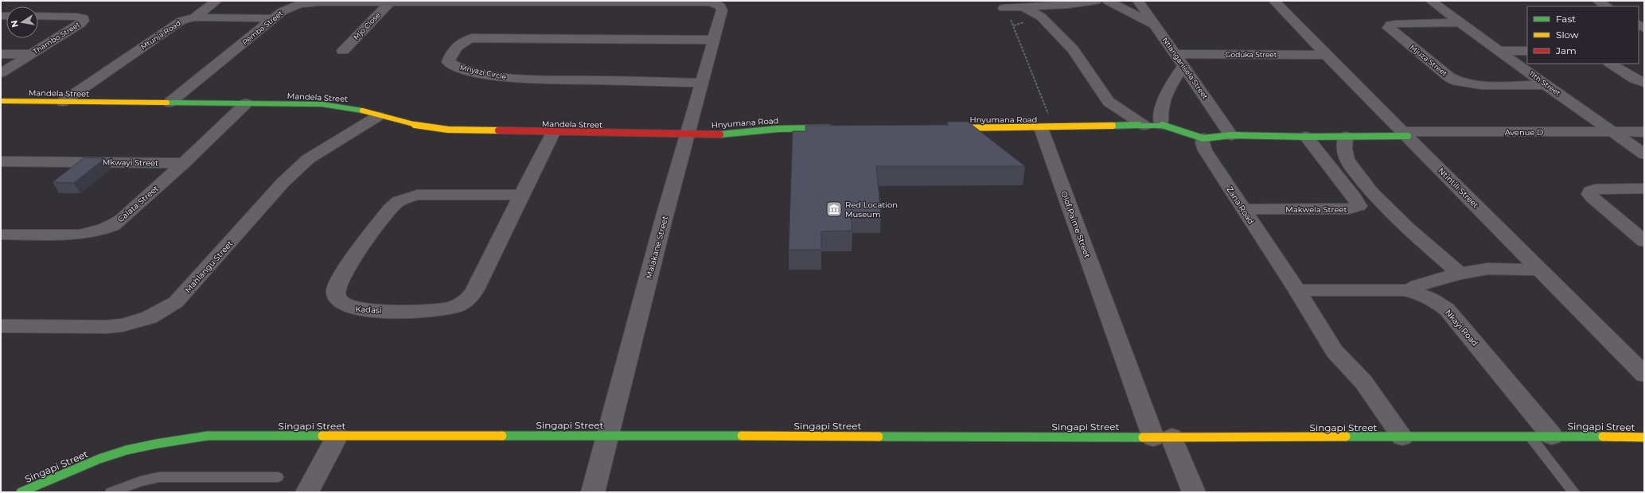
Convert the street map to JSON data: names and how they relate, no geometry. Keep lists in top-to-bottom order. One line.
{"streets":{"street":["Mjo Close","Pemba Street","Mtunja Road","Thambo Street","Goduka Street","Mjuza Street","Ntlanganisela Street","Mnyazi Circle","11th Street","Mandela Street","Hnyumana Road","Avenue D","Mkwayi Street","Ntintili Street","Calata Street","Zana Road","Makwela Street","Olof Palme Street","Malakane Street","Mahlangu Street","Kadasi","Nkayi Road","Singapi Street"]},"crossings":[["Mjo Close","Pemba Street"],["Pemba Street","Mtunja Road"],["Pemba Street","Mandela Street"],["Pemba Street","Malakane Street"],["Mtunja Road","Mandela Street"],["Goduka Street","Ntlanganisela Street"],["Goduka Street","Ntintili Street"],["Mjuza Street","11th Street"],["Mnyazi Circle","Malakane Street"],["11th Street","Avenue D"],["Mandela Street","Hnyumana Road"],["Mandela Street","Calata Street"],["Mandela Street","Malakane Street"],["Mandela Street","Mahlangu Street"],["Mandela Street","Kadasi"],["Hnyumana Road","Zana Road"],["Hnyumana Road","Olof Palme Street"],["Hnyumana Road","Malakane Street"],["Avenue D","Ntintili Street"],["Mkwayi Street","Calata Street"],["Zana Road","Makwela Street"],["Zana Road","Nkayi Road"],["Zana Road","Singapi Street"],["Olof Palme Street","Singapi Street"],["Malakane Street","Singapi Street"],["Nkayi Road","Singapi Street"]],"places":{"museum":["Red Location Museum"]},"legend":["Fast","Slow","Jam"],"north":"left"}
